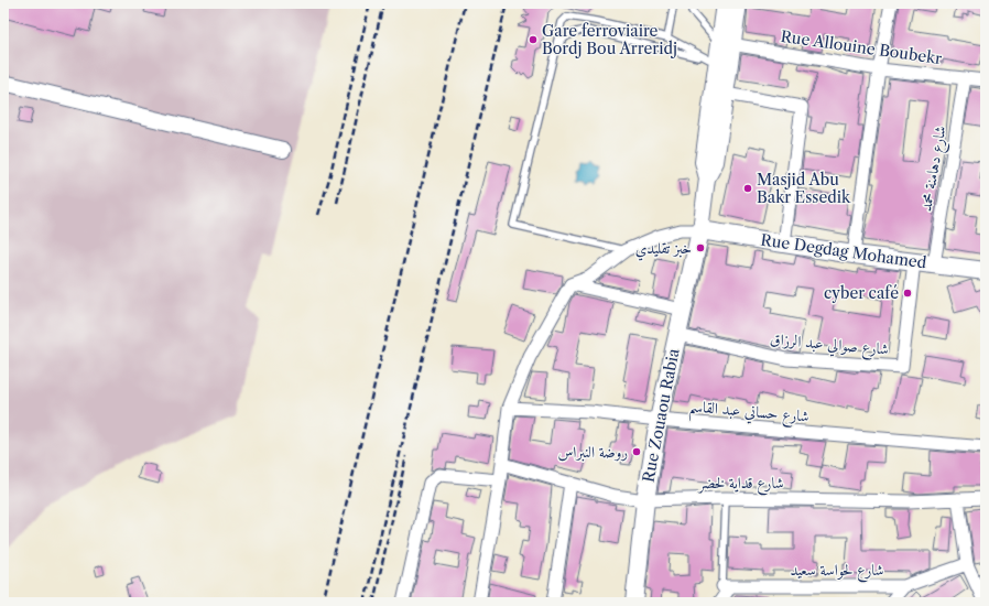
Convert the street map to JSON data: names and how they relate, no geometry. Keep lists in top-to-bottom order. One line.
{"streets":{"main road":["Rue Degdag Mohamed","Rue Zouaou Rabia"],"street":["Rue Allouine Boubekr","شارع دهامنة محمد","شارع صوالي عبد الرزاق","شارع حساني عبد القاسم","شارع قداية لخضر","شارع لحواسة سعيد"]},"crossings":[["Rue Allouine Boubekr","شارع دهامنة محمد"],["شارع دهامنة محمد","Rue Degdag Mohamed"],["Rue Degdag Mohamed","شارع صوالي عبد الرزاق"],["Rue Degdag Mohamed","Rue Zouaou Rabia"],["شارع صوالي عبد الرزاق","Rue Zouaou Rabia"],["شارع حساني عبد القاسم","Rue Zouaou Rabia"],["Rue Zouaou Rabia","شارع قداية لخضر"]],"places":["Gare ferroviaire Bordj Bou Arreridj","Masjid Abu Bakr Essedik","خبز تقليدي","cyber café","روضة النبراس"]}
